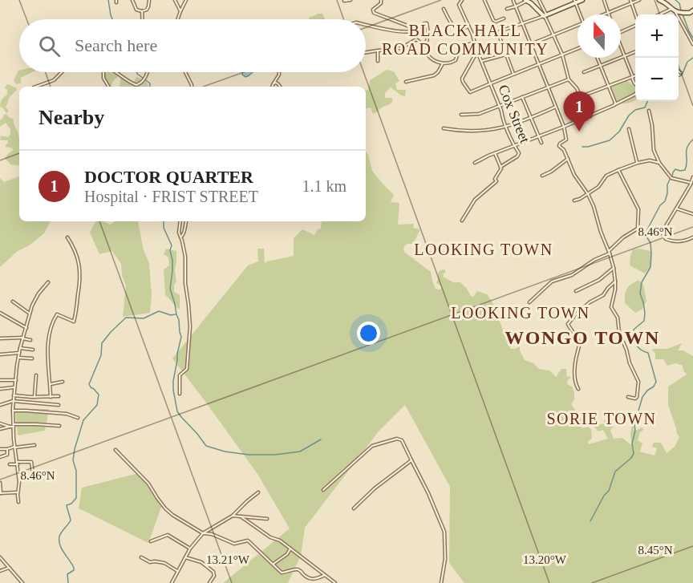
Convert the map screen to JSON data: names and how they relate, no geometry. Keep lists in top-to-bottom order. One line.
{"streets":{"street":["Cox Street"]},"districts":["BLACK HALL ROAD COMMUNITY","LOOKING TOWN","LOOKING TOWN","WONGO TOWN","SORIE TOWN"],"north":"top","page":{"map_buttons":["+","−"],"search":"Search here","heading":"Nearby","pins":"1","list":[{"mark":"1","name":"DOCTOR QUARTER","note":"Hospital · FRIST STREET","value":"1.1 km"}]},"coordinates":["8.46°N","8.45°N","13.21°W","13.20°W"]}
